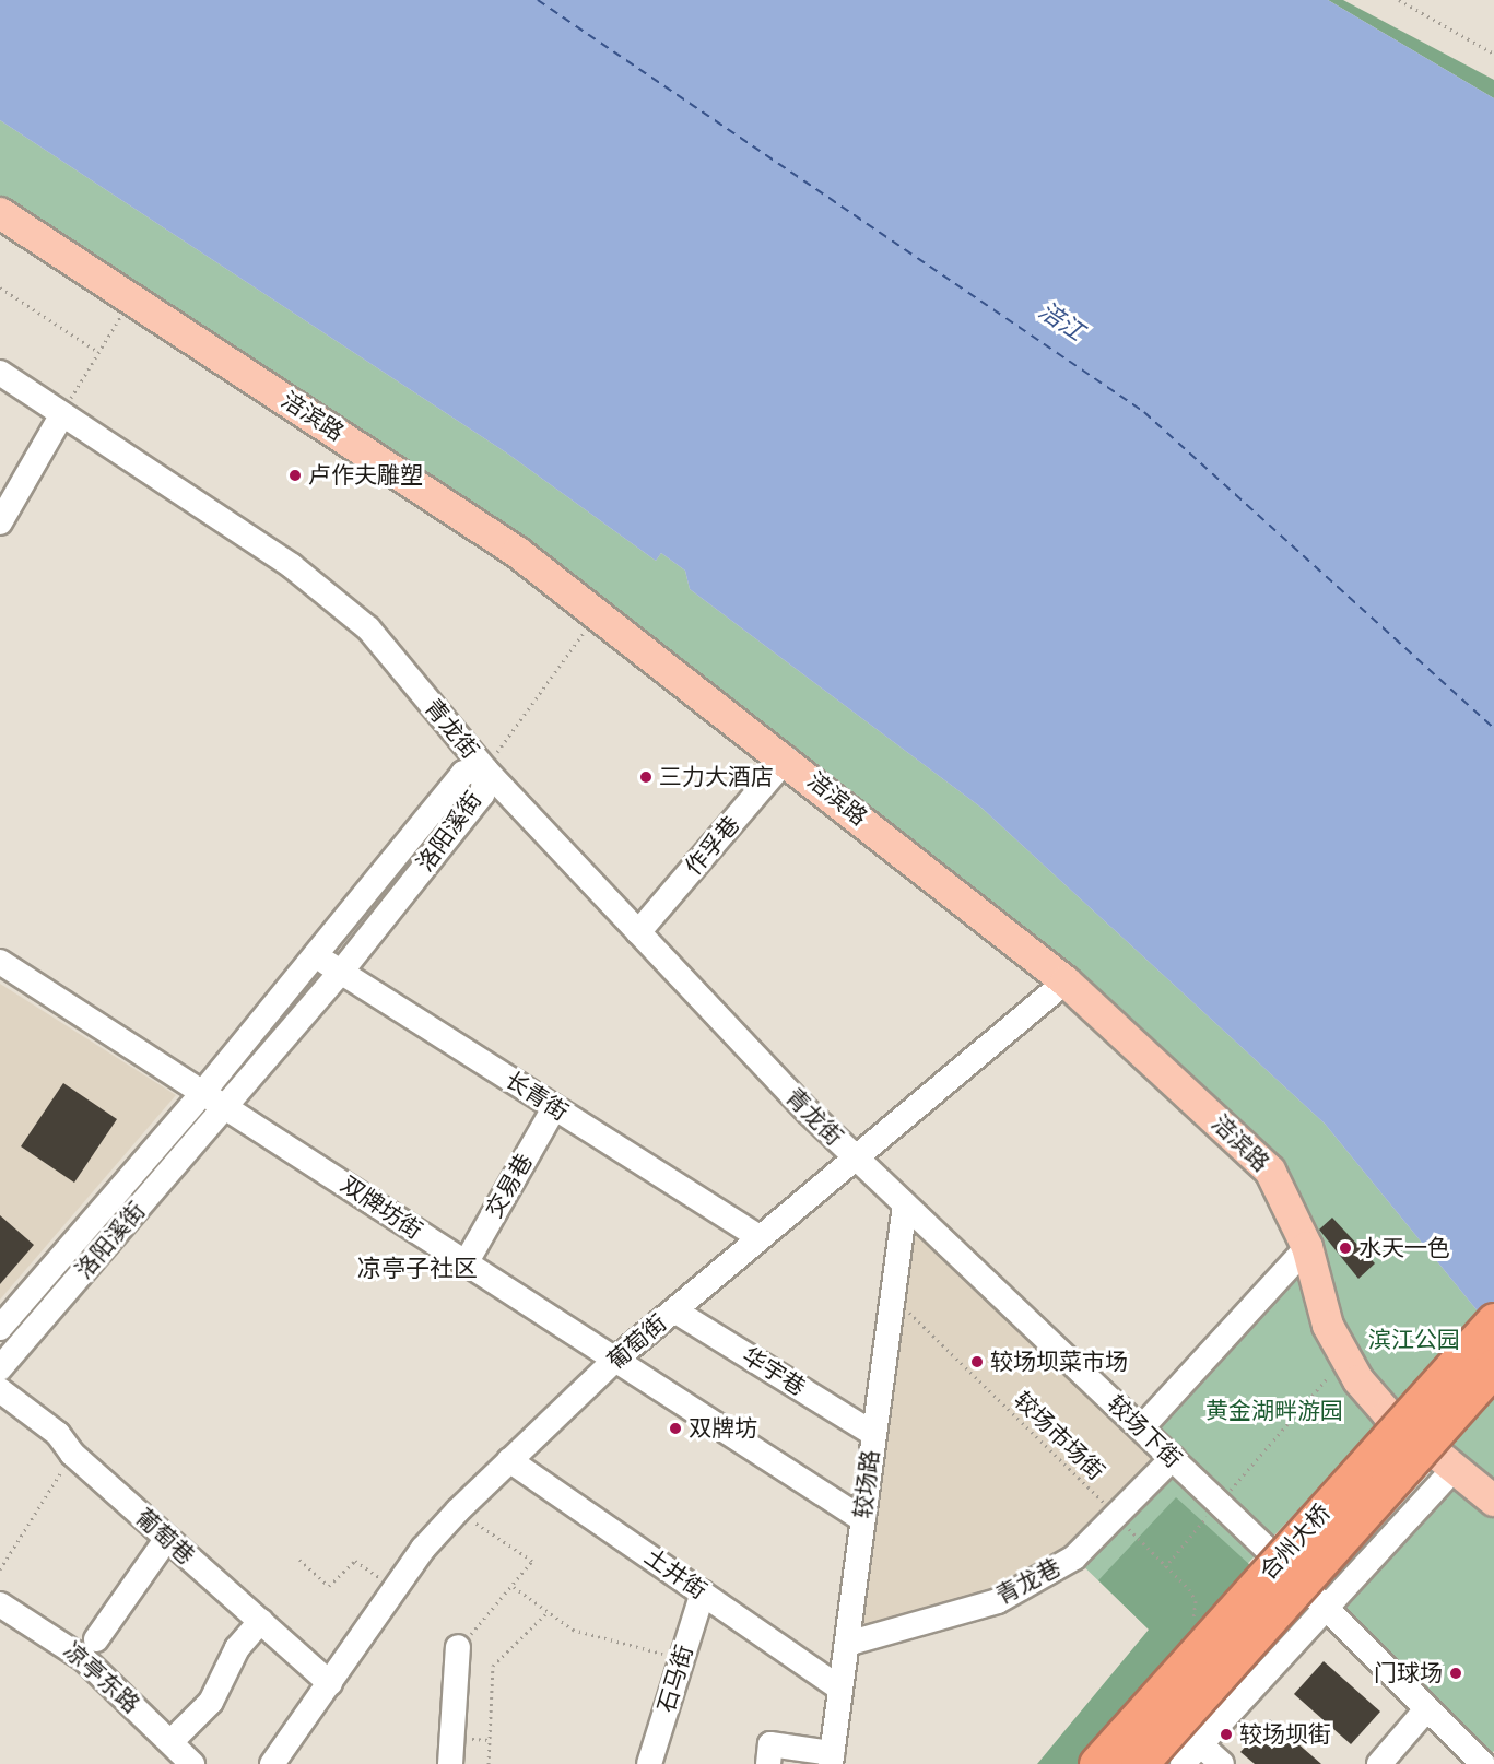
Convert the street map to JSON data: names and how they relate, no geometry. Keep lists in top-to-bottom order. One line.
{"streets":{"highway":["合州大桥"],"main road":["涪滨路"],"street":["青龙街","洛阳溪街","作孚巷","长青街","交易巷","双牌坊街","葡萄街","华宇巷","较场下街","较场路","葡萄巷","土井街","青龙巷","凉亭东路","石马街"],"path":["较场市场街"]},"crossings":[["涪滨路","作孚巷"],["涪滨路","葡萄街"],["青龙街","洛阳溪街"],["青龙街","作孚巷"],["青龙街","葡萄街"],["青龙街","较场下街"],["青龙街","较场路"],["洛阳溪街","长青街"],["洛阳溪街","双牌坊街"],["长青街","交易巷"],["长青街","葡萄街"],["交易巷","双牌坊街"],["双牌坊街","葡萄街"],["双牌坊街","较场路"],["葡萄街","华宇巷"],["葡萄街","葡萄巷"],["葡萄街","土井街"],["华宇巷","较场路"],["较场下街","较场路"],["较场下街","青龙巷"],["较场市场街","较场路"],["较场市场街","青龙巷"],["较场路","土井街"],["较场路","青龙巷"],["土井街","石马街"]],"districts":["凉亭子社区"],"water":["涪江"],"parks":["滨江公园","黄金湖畔游园"],"places":["卢作夫雕塑","三力大酒店","水天一色","较场坝菜市场","双牌坊","门球场","较场坝街"]}
